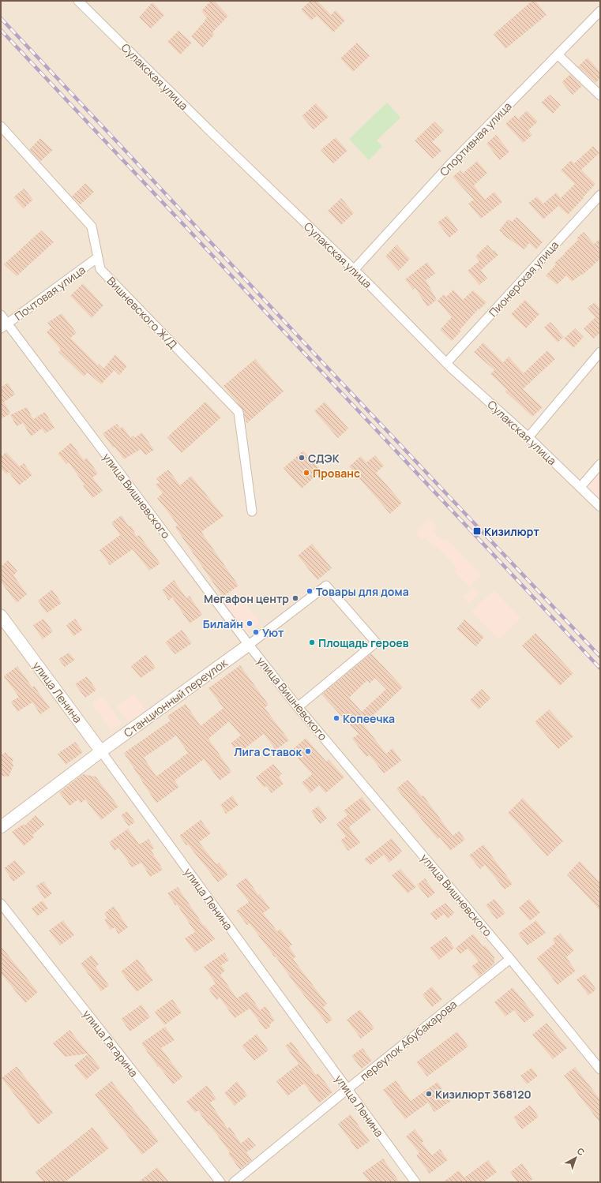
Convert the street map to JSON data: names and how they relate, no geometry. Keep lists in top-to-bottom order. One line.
{"streets":{"street":["Сулакская улица","Спортивная улица","Пионерская улица","Почтовая улица","Вишневского Ж/Д","улица Вишневского","улица Ленина","Станционный переулок","переулок Абубакарова","улица Гагарина"]},"crossings":[["Сулакская улица","Спортивная улица"],["Сулакская улица","Пионерская улица"],["Почтовая улица","Вишневского Ж/Д"],["Почтовая улица","улица Вишневского"],["улица Вишневского","Станционный переулок"],["улица Вишневского","переулок Абубакарова"],["улица Ленина","Станционный переулок"],["улица Ленина","переулок Абубакарова"]],"places":{"other":["СДЭК","Прованс","Товары для дома","Мегафон центр","Билайн","Уют","Площадь героев","Копеечка","Лига Ставок","Кизилюрт 368120"],"transit":["Кизилюрт"]},"north":"top right"}
